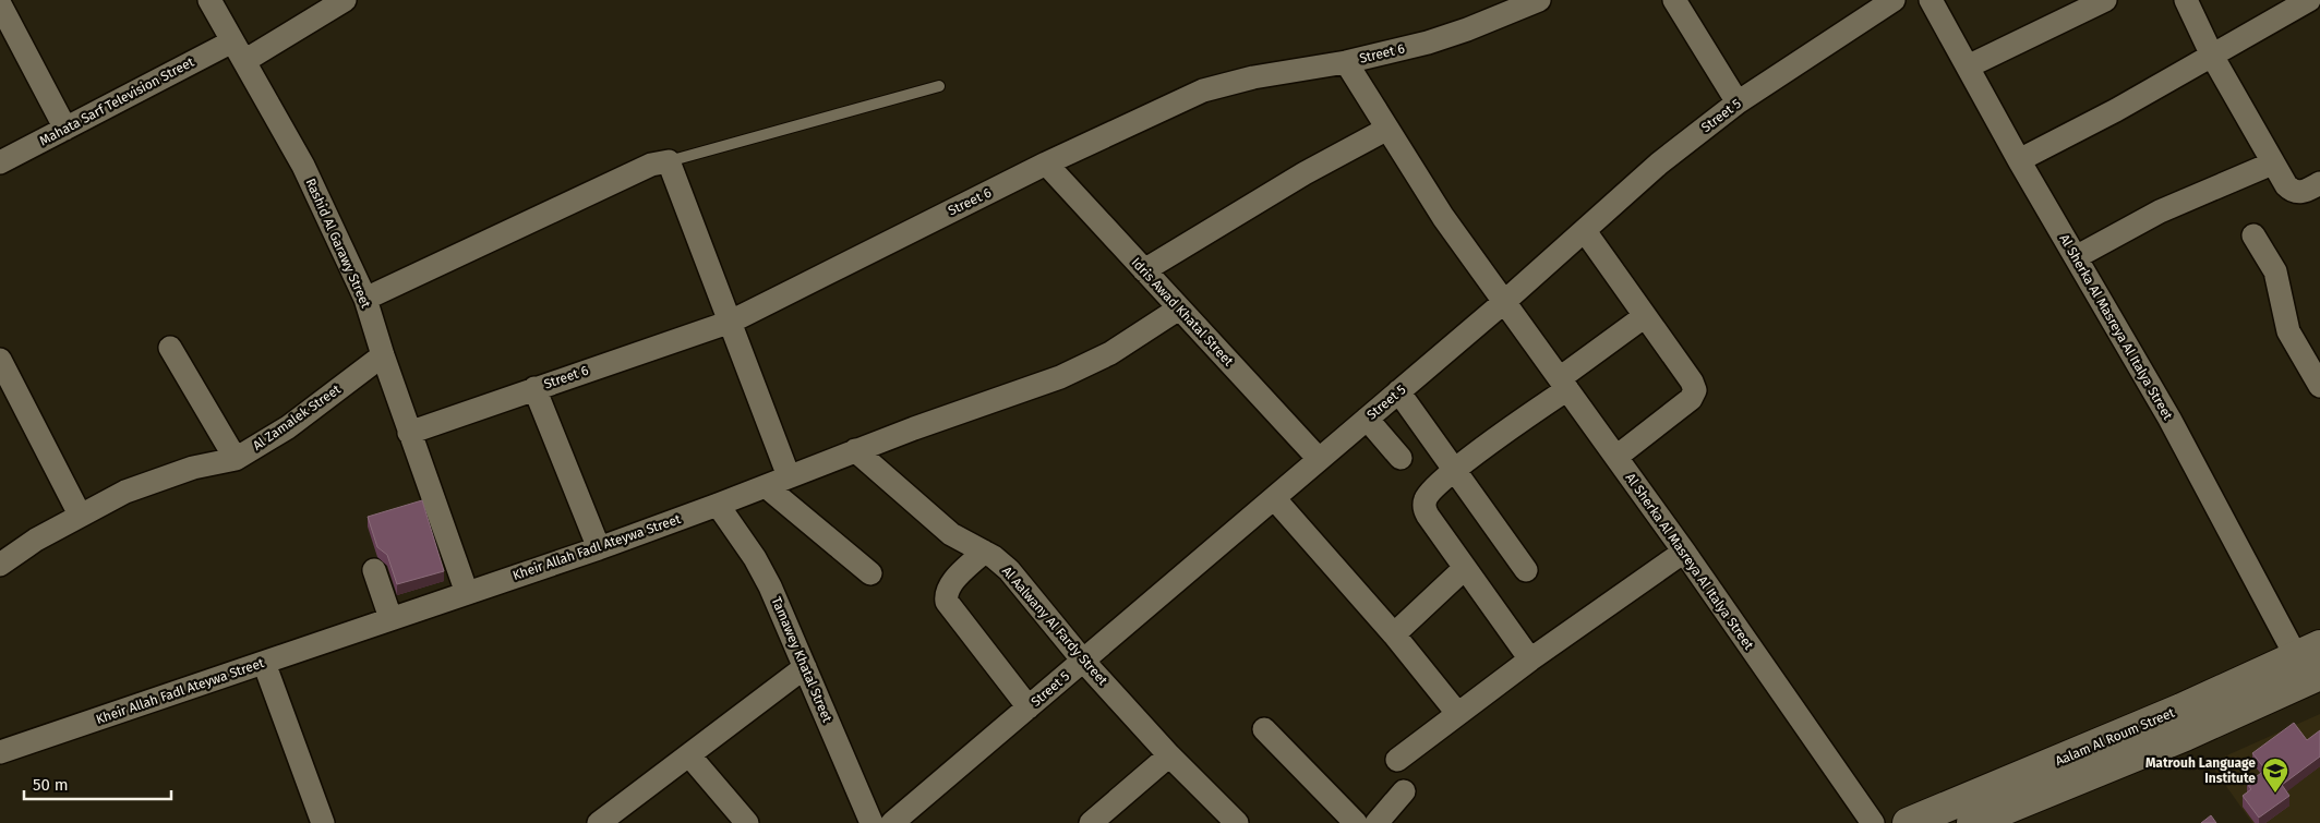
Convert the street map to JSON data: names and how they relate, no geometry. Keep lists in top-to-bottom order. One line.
{"streets":{"street":["Street 6","Mahata Sarf Television Street","Street 5","Rashid Al Garawy Street","Idris Awad Khatal Street","Al Sherka Al Masreya Al Italya Street","Al Zamalek Street","Kheir Allah Fadl Ateywa Street","Al Aalwany Al Fardy Street","Tamawey Khatal Street","Aalam Al Roum Street"]},"crossings":[["Street 6","Rashid Al Garawy Street"],["Street 6","Idris Awad Khatal Street"],["Street 6","Al Sherka Al Masreya Al Italya Street"],["Mahata Sarf Television Street","Rashid Al Garawy Street"],["Street 5","Idris Awad Khatal Street"],["Street 5","Al Sherka Al Masreya Al Italya Street"],["Street 5","Al Aalwany Al Fardy Street"],["Rashid Al Garawy Street","Al Zamalek Street"],["Rashid Al Garawy Street","Kheir Allah Fadl Ateywa Street"],["Idris Awad Khatal Street","Kheir Allah Fadl Ateywa Street"],["Al Sherka Al Masreya Al Italya Street","Aalam Al Roum Street"],["Kheir Allah Fadl Ateywa Street","Al Aalwany Al Fardy Street"],["Kheir Allah Fadl Ateywa Street","Tamawey Khatal Street"]],"places":{"school or university":["Matrouh Language Institute"]},"scale_bar":"50 m"}
